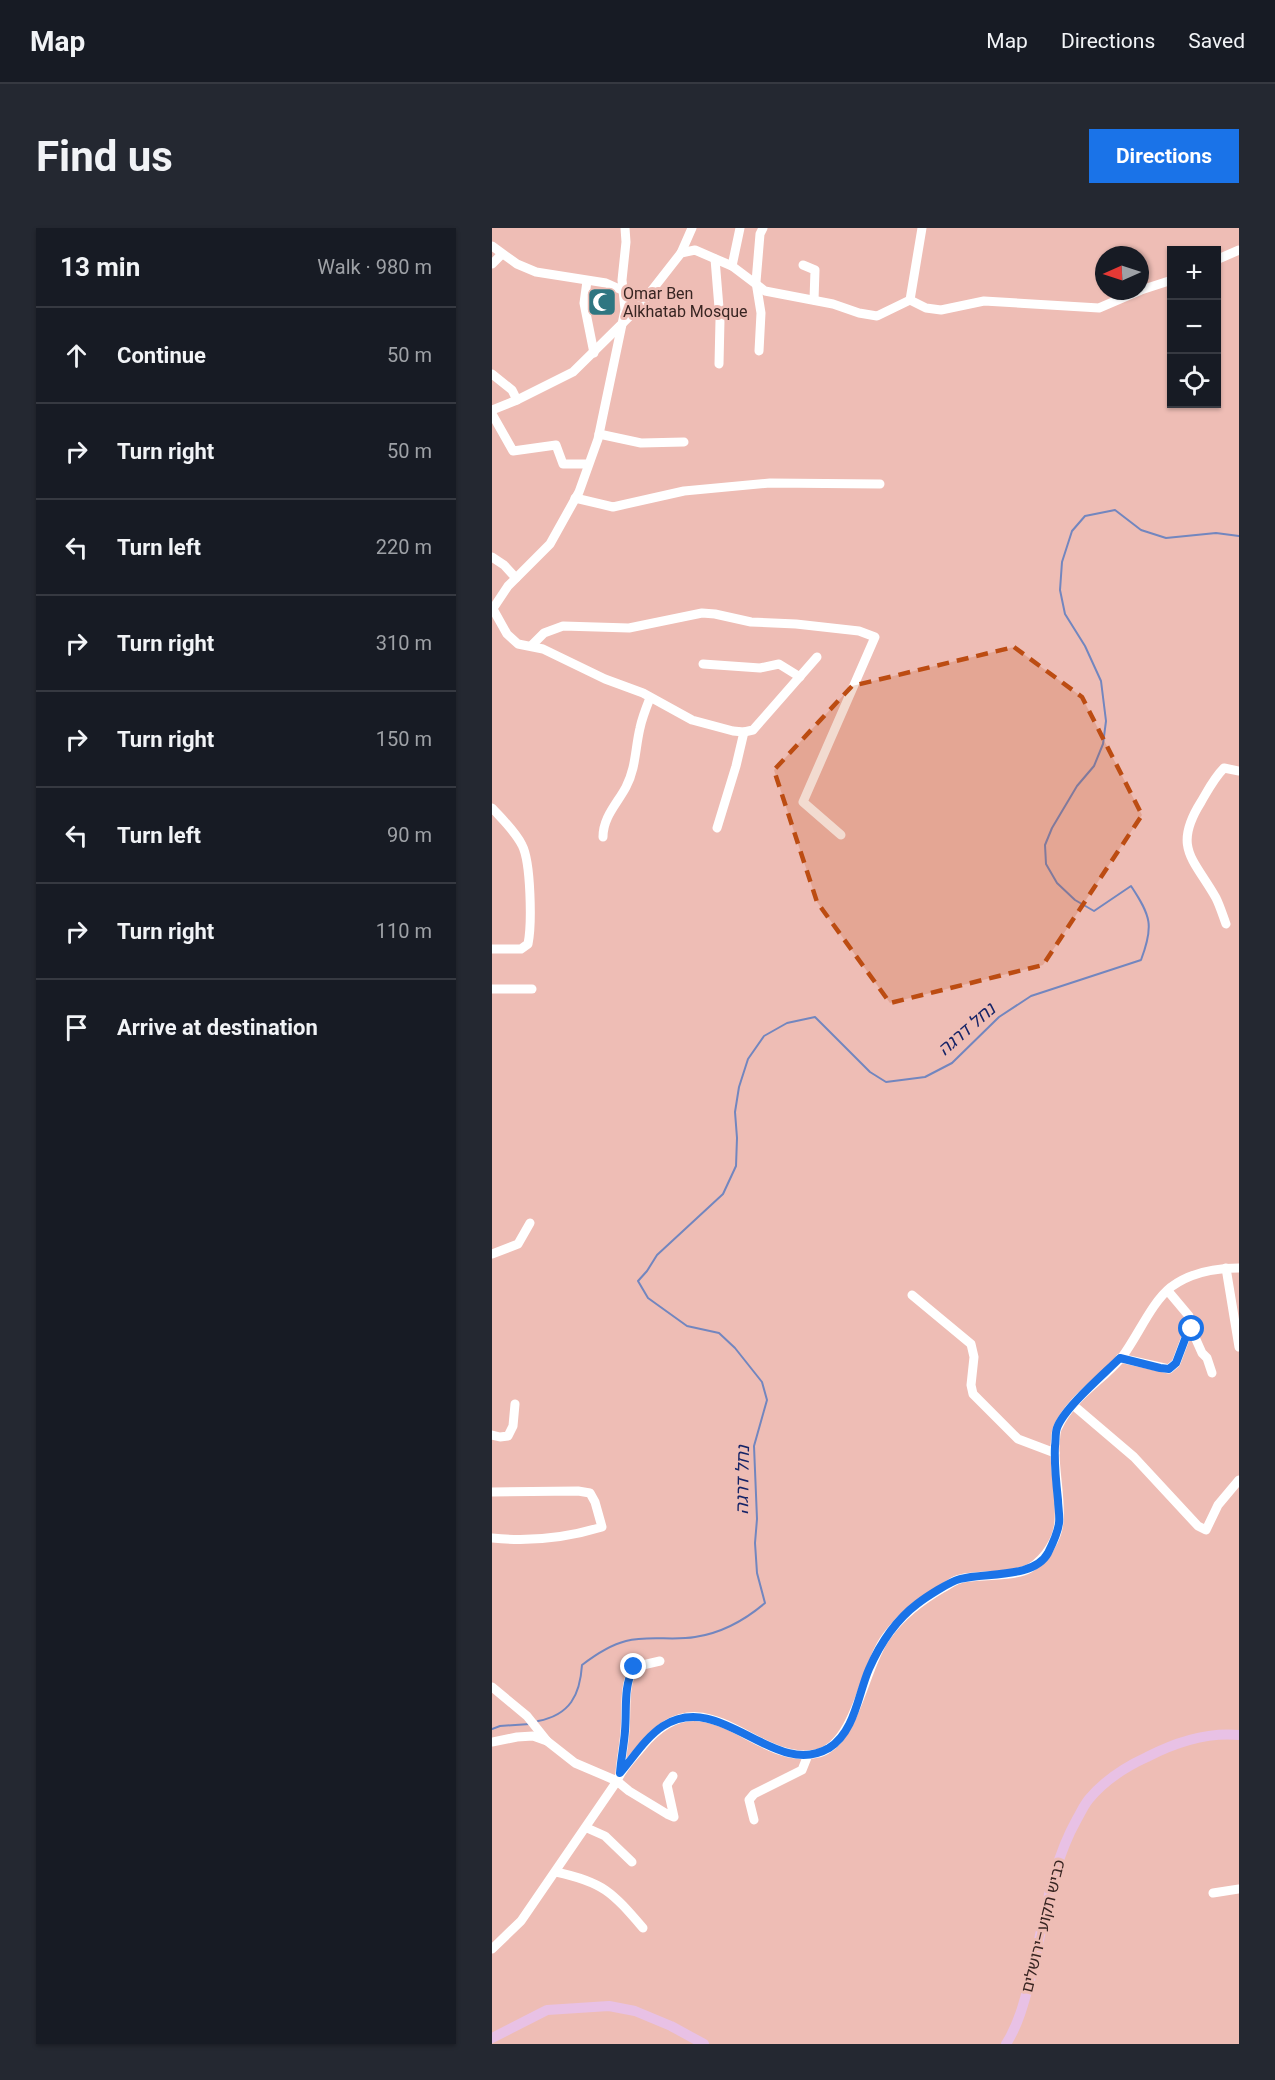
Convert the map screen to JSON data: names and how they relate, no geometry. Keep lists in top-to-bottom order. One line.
{"streets":{"main road":["כביש תקוע–ירושלים"]},"water":["נחל דרגה"],"places":{"mosque":["Omar Ben Alkhatab Mosque"]},"north":"left","page":{"header":"Map","nav":["Map","Directions","Saved"],"buttons":"Directions","title":"Find us","heading":["13 min","Walk · 980 m"],"map_buttons":["+","−"],"list":[["Continue","50 m"],["Turn right","50 m"],["Turn left","220 m"],["Turn right","310 m"],["Turn right","150 m"],["Turn left","90 m"],["Turn right","110 m"],"Arrive at destination"]}}
